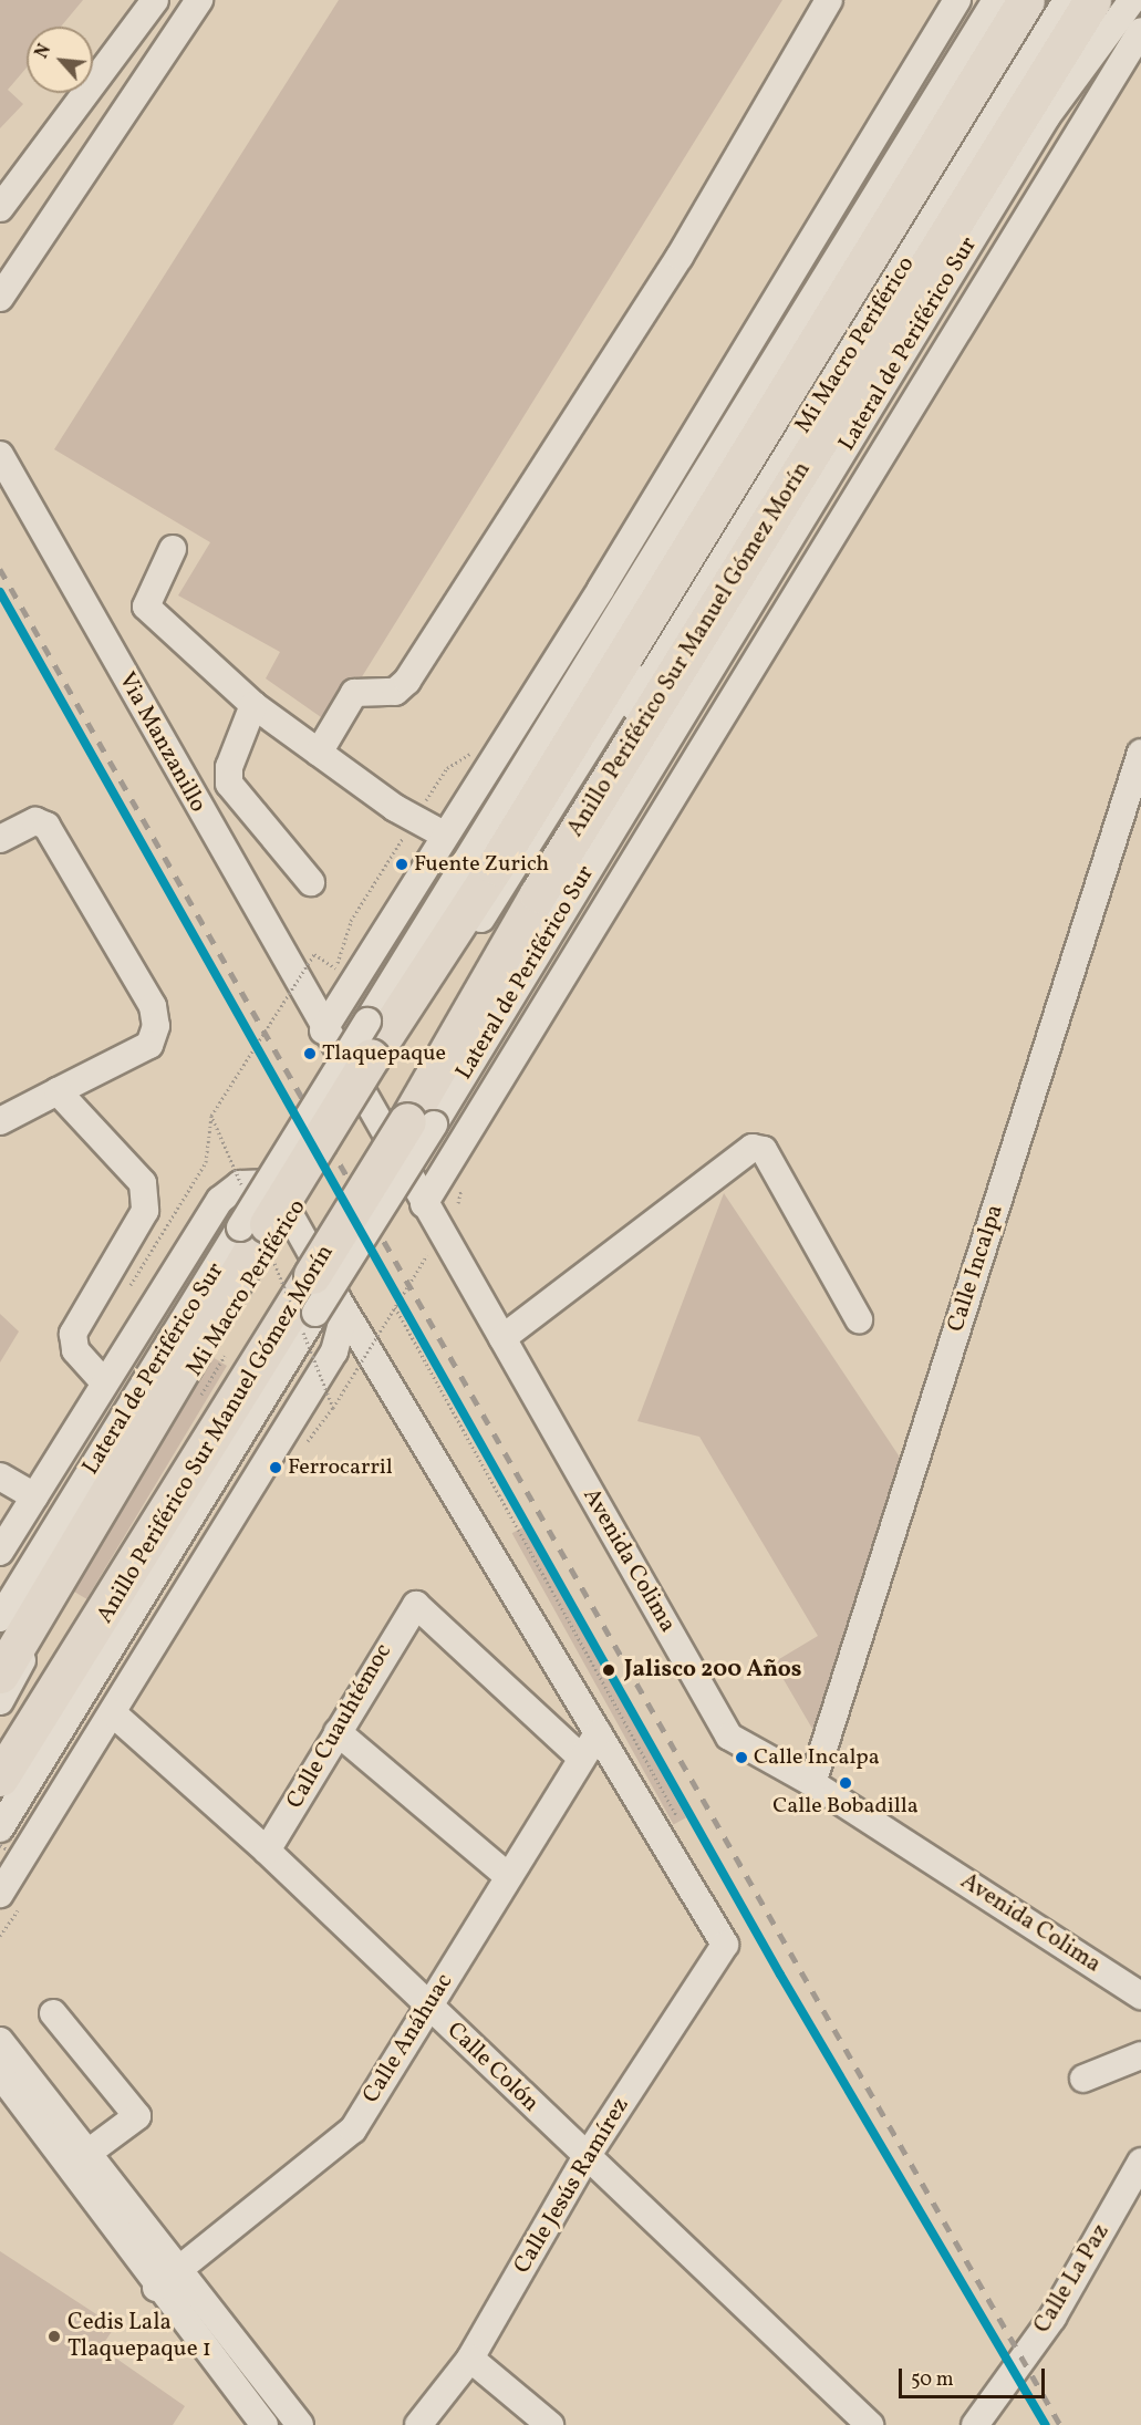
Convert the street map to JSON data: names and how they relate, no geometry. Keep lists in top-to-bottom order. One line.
{"streets":{"highway":["Anillo Periférico Sur Manuel Gómez Morín"],"street":["Lateral de Periférico Sur","Mi Macro Periférico","Via Manzanillo","Calle Incalpa","Avenida Colima","Calle Cuauhtémoc","Calle Anáhuac","Calle Colón","Calle Jesús Ramírez","Calle La Paz"]},"crossings":[["Lateral de Periférico Sur","Mi Macro Periférico"],["Lateral de Periférico Sur","Anillo Periférico Sur Manuel Gómez Morín"],["Mi Macro Periférico","Anillo Periférico Sur Manuel Gómez Morín"],["Via Manzanillo","Avenida Colima"],["Calle Incalpa","Avenida Colima"],["Calle Cuauhtémoc","Calle Anáhuac"],["Calle Cuauhtémoc","Calle Colón"],["Calle Anáhuac","Calle Colón"],["Calle Anáhuac","Calle Jesús Ramírez"],["Calle Colón","Calle Jesús Ramírez"]],"places":["Fuente Zurich","Tlaquepaque","Ferrocarril","Jalisco 200 Años","Calle Incalpa","Calle Bobadilla","Cedis Lala Tlaquepaque 1"],"scale_bar":"50 m","north":"top left"}
